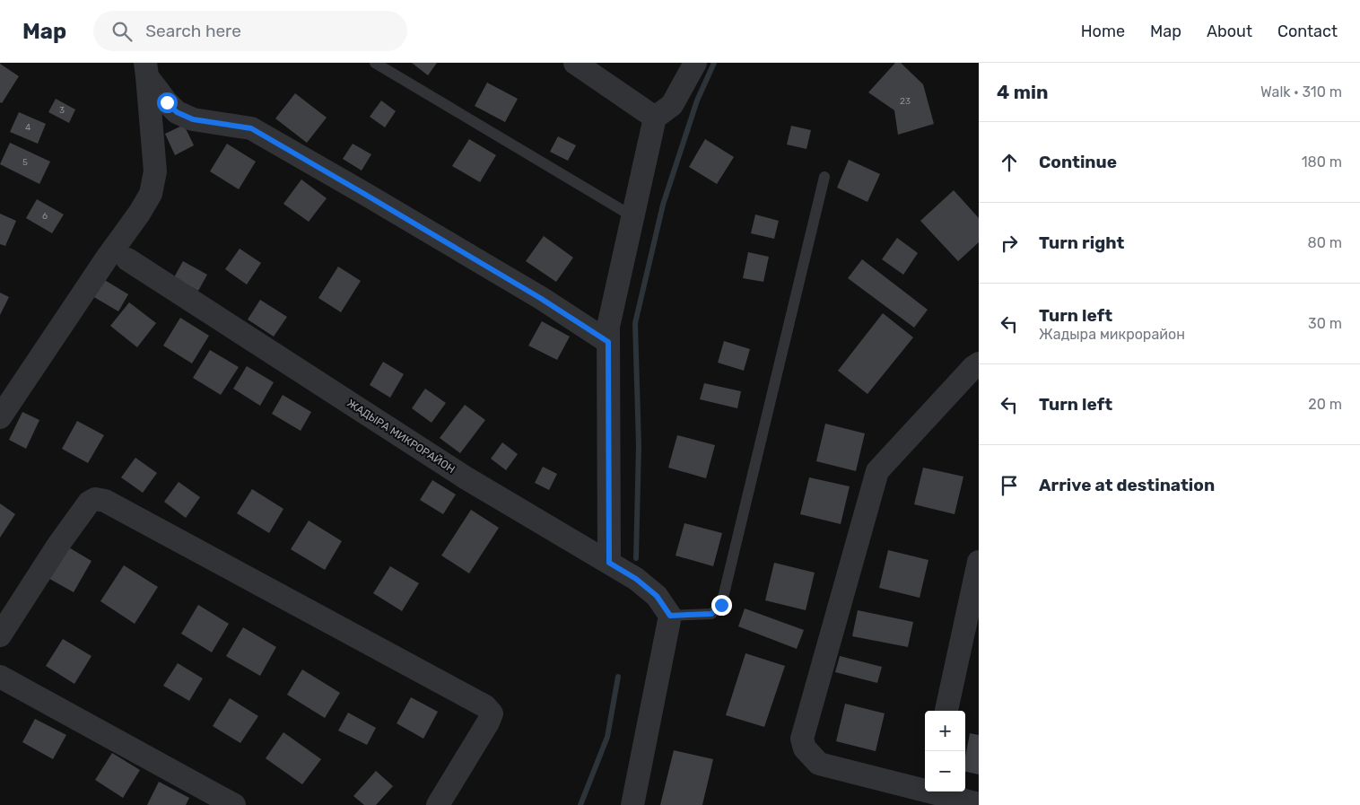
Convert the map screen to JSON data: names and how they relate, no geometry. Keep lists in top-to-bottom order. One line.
{"streets":{"street":["ЖАДЫРА МИКРОРАЙОН"]},"house_numbers":["23","3","4","5","6"],"page":{"header":"Map","search":"Search here","nav":["Home","Map","About","Contact"],"heading":["4 min","Walk · 310 m"],"list":[["Continue","180 m"],["Turn right","80 m"],["Turn left","Жадыра микрорайон","30 m"],["Turn left","20 m"],"Arrive at destination"],"map_buttons":["+","−"]}}
